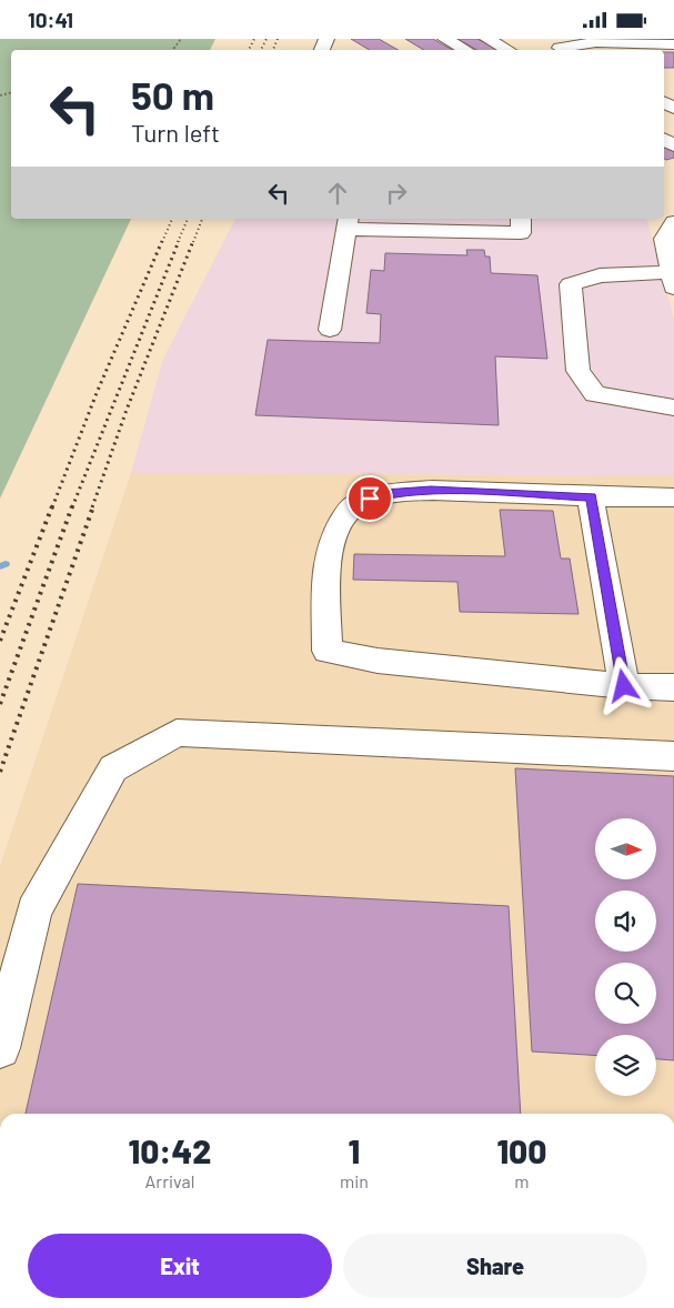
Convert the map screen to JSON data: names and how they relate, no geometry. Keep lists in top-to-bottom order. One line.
{"north":"right","page":{"status":"10:41","turn":["50 m","Turn left"],"eta":["10:42","Arrival","1","min","100","m"],"buttons":["Exit","Share"]}}
